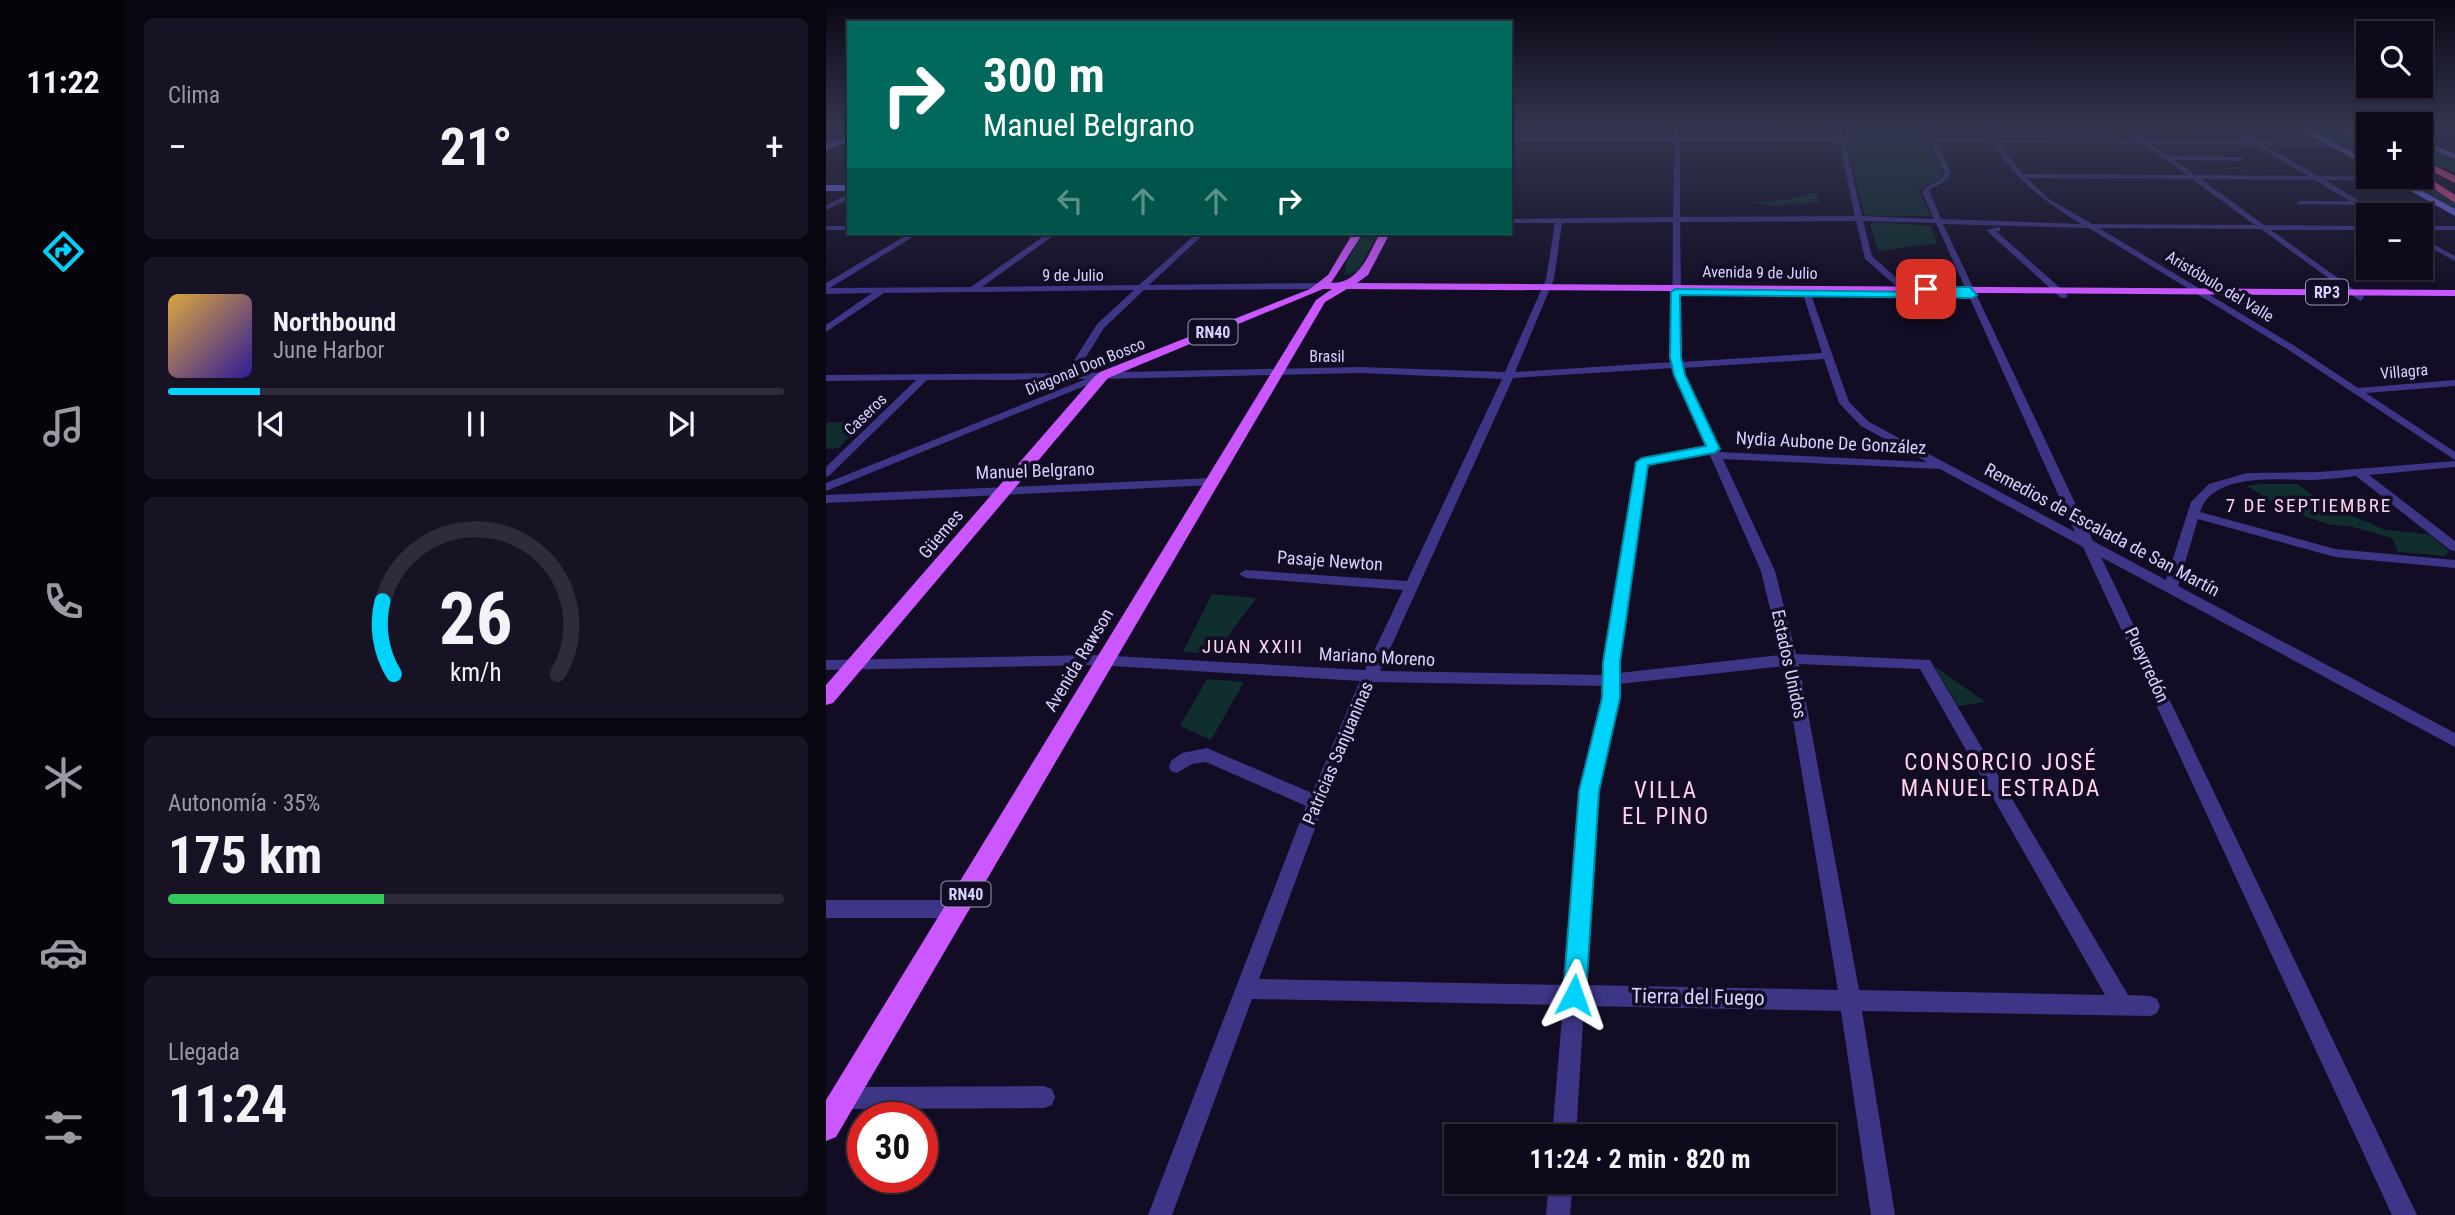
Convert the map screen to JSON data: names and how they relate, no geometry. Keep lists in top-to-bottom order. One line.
{"streets":{"main road":["Avenida 9 de Julio","RP3","RN40","Diagonal Don Bosco","Güemes","Avenida Rawson"],"street":["9 de Julio","Aristóbulo del Valle","Brasil","Villagra","Caseros","Nydia Aubone De González","Manuel Belgrano","Remedios de Escalada de San Martín","Pasaje Newton","Mariano Moreno","Estados Unidos","Pueyrredón","Patricias Sanjuaninas","Tierra del Fuego"]},"crossings":[["Avenida 9 de Julio","Aristóbulo del Valle"],["Avenida 9 de Julio","RP3"],["Avenida 9 de Julio","Remedios de Escalada de San Martín"],["Avenida 9 de Julio","Avenida Rawson"],["Avenida 9 de Julio","Estados Unidos"],["Avenida 9 de Julio","Pueyrredón"],["Avenida 9 de Julio","Patricias Sanjuaninas"],["Aristóbulo del Valle","RP3"],["Aristóbulo del Valle","Villagra"],["Brasil","Diagonal Don Bosco"],["Brasil","Caseros"],["Brasil","Remedios de Escalada de San Martín"],["Brasil","Güemes"],["Brasil","Avenida Rawson"],["Brasil","Estados Unidos"],["Brasil","Patricias Sanjuaninas"],["Diagonal Don Bosco","Caseros"],["Diagonal Don Bosco","Manuel Belgrano"],["Diagonal Don Bosco","Güemes"],["Diagonal Don Bosco","Avenida Rawson"],["Nydia Aubone De González","Remedios de Escalada de San Martín"],["Nydia Aubone De González","Estados Unidos"],["Manuel Belgrano","Güemes"],["Manuel Belgrano","Avenida Rawson"],["Remedios de Escalada de San Martín","Pueyrredón"],["Güemes","Mariano Moreno"],["Pasaje Newton","Patricias Sanjuaninas"],["Mariano Moreno","Avenida Rawson"],["Mariano Moreno","Estados Unidos"],["Mariano Moreno","Patricias Sanjuaninas"],["Mariano Moreno","Tierra del Fuego"],["Estados Unidos","Tierra del Fuego"],["Patricias Sanjuaninas","Tierra del Fuego"]],"districts":["7 DE SEPTIEMBRE","JUAN XXIII","CONSORCIO JOSÉ MANUEL ESTRADA","VILLA EL PINO"],"page":{"tabs":"11:22","tile":["Clima",["Autonomía · 35%","175 km"],["Llegada","11:24"]],"map_buttons":["+","−"],"turn":["300 m","Manuel Belgrano"],"heat":["−","21°","+"],"song":["Northbound","June Harbor"],"limit":"30","trip":"11:24 · 2 min · 820 m","gauge":["26","km/h"]}}
